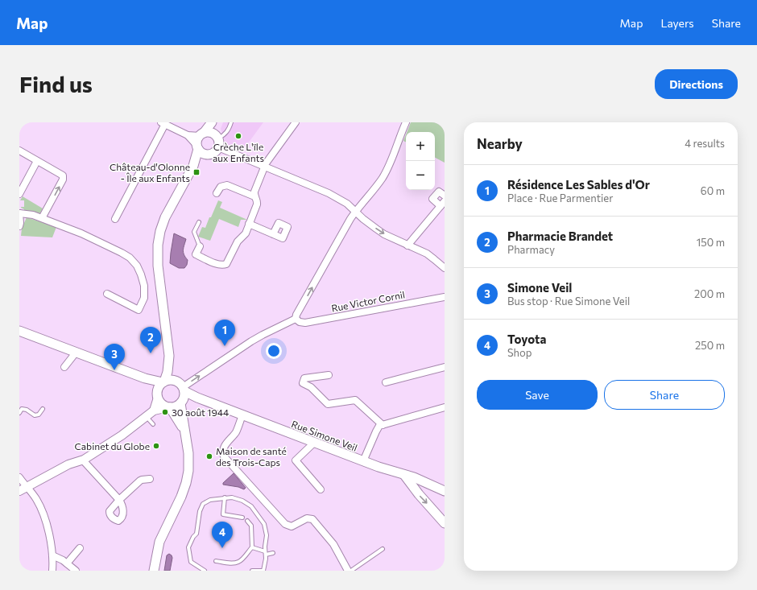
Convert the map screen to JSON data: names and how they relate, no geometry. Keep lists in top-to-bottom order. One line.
{"streets":{"main road":["Rue Simone Veil"],"street":["Rue Victor Cornil"]},"places":{"other":["Crèche L'ïle aux Enfants","30 août 1944","Cabinet du Globe","Maison de santé des Trois-Caps"],"transit":["Château-d'Olonne - Île aux Enfants"]},"page":{"header":"Map","nav":["Map","Layers","Share"],"buttons":["Directions",["Save","Share"]],"title":"Find us","heading":["Nearby","4 results"],"map_buttons":["+","−"],"list":[{"mark":"1","name":"Résidence Les Sables d'Or","note":"Place · Rue Parmentier","value":"60 m"},{"mark":"2","name":"Pharmacie Brandet","note":"Pharmacy","value":"150 m"},{"mark":"3","name":"Simone Veil","note":"Bus stop · Rue Simone Veil","value":"200 m"},{"mark":"4","name":"Toyota","note":"Shop","value":"250 m"}],"pins":["1","2","3","4"]}}
